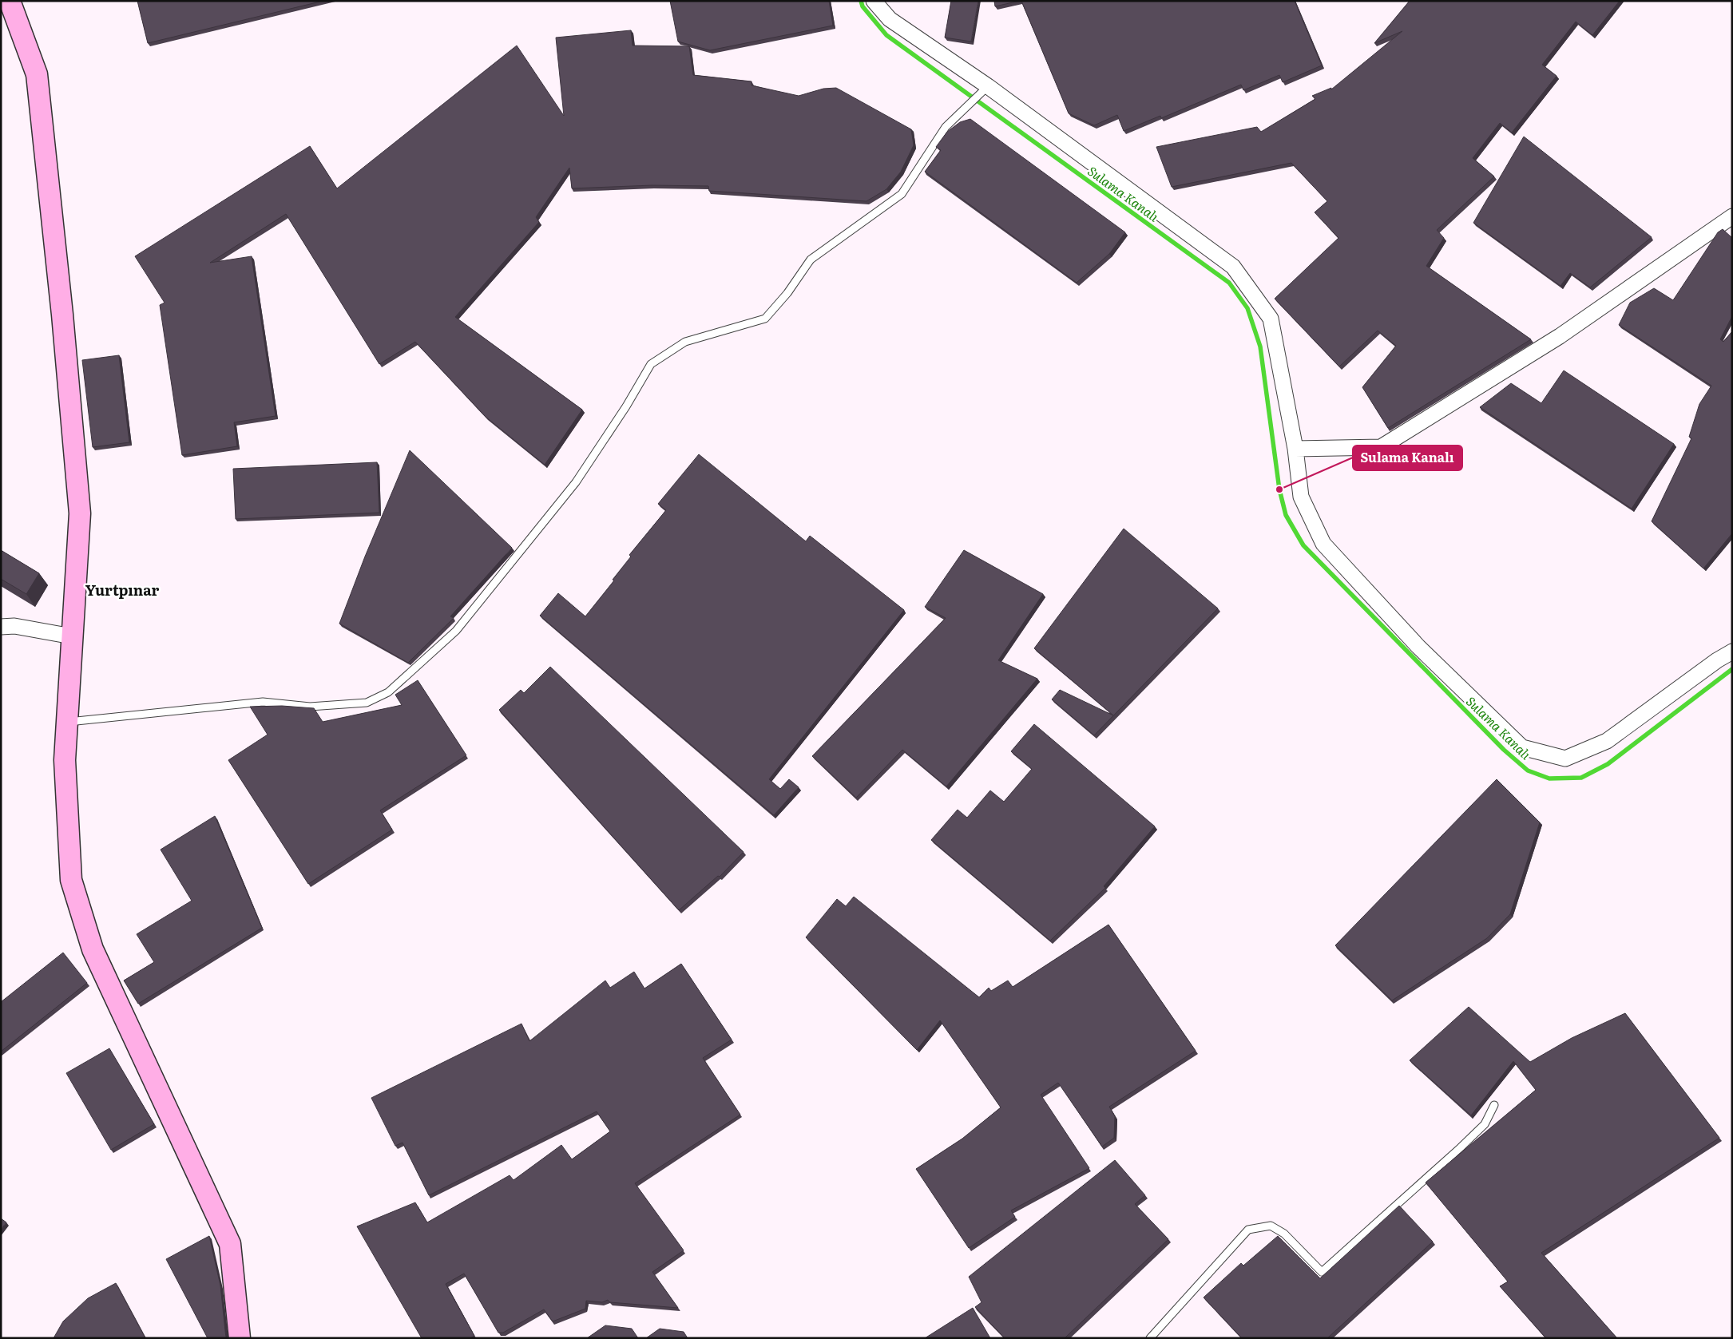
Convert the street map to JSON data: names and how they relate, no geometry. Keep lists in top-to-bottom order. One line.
{"districts":["Yurtpınar"],"water":["Sulama Kanalı"],"places":["Sulama Kanalı"]}
